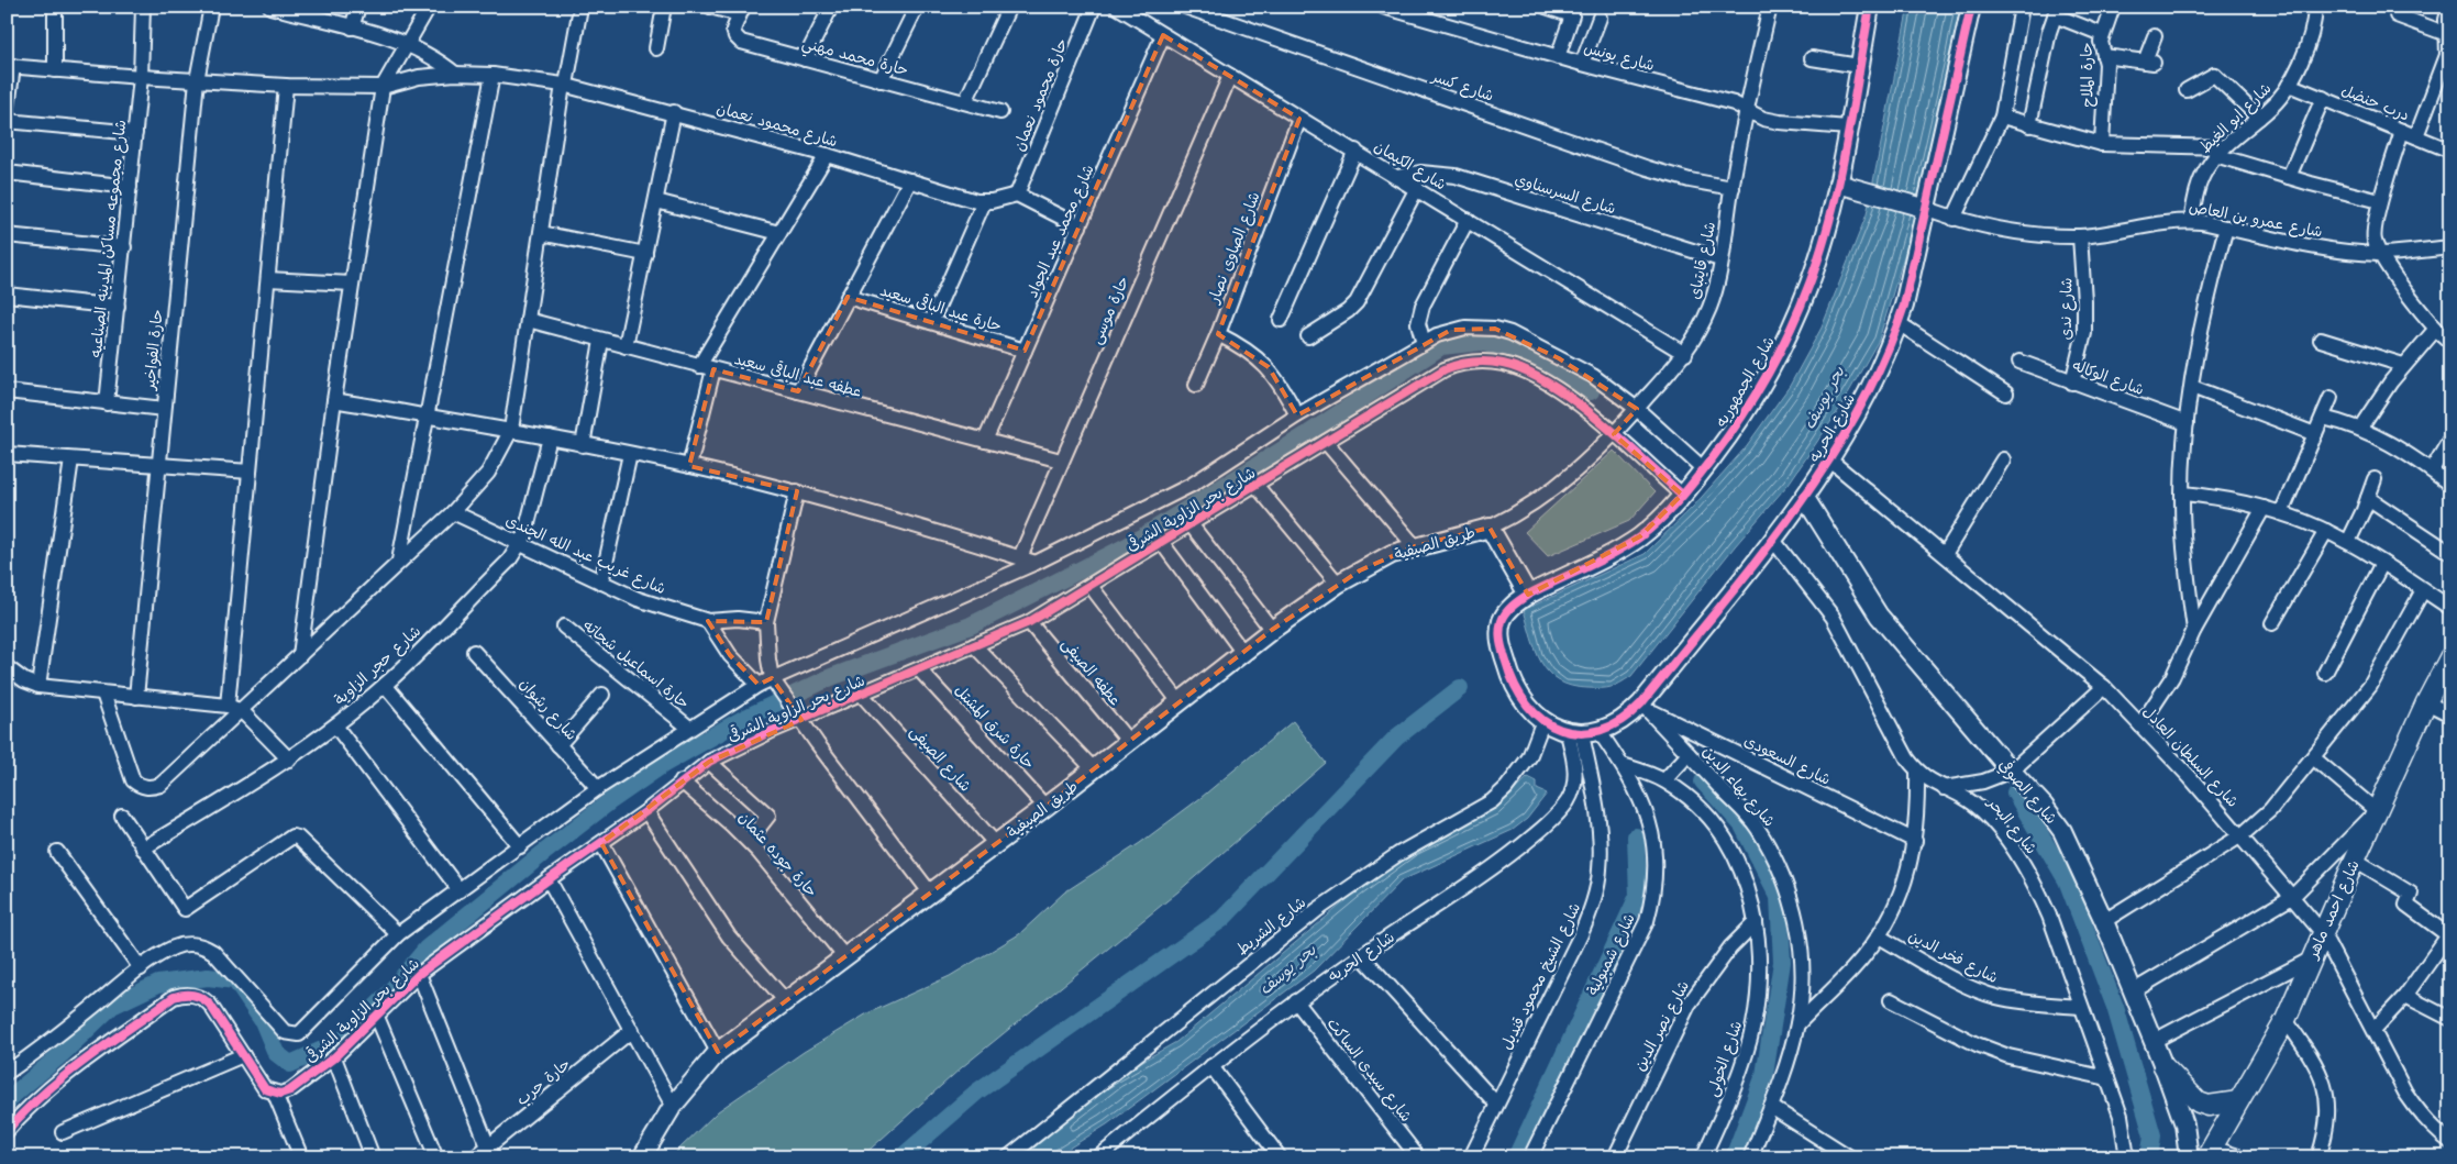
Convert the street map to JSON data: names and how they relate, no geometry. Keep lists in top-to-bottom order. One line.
{"streets":{"main road":["شارع احمد ماهر"],"street":["حارة محمد مهني","شارع يونس","حارة الملاح","شارع كسر","حارة محمود نعمان","درب حنضل","شارع ابو الغيط","شارع محمود نعمان","شارع الكيمان","شارع السرسناوي","شارع عمرو بن العاص","شارع محمد عبد الجواد","شارع مجموعه مساكن المدينه الصناعيه","شارع الصاوى نصار","شارع قايتباى","حارة عبد الباقى سعيد","شارع ندى","حارة موسى","حارة الفواخير","عطفه عبد الباقى سعيد","شارع الوكاله","شارع الجمهوريه","شارع الحريه","شارع بحر الزاوية الشرقى","طريق الصيفية","شارع غريب عبد الله الجندى","حارة اسماعيل شحاته","شارع حجر الزاوية","عطفه الصيفى","شارع رشوان","حارة شرق المشتل","شارع السلطان العادل","شارع الصيفى","شارع السعودى","شارع بهاء الدين","شارع الصوفي","شارع البحر","حارة جوده عثمان","شارع الشريط","شارع شمبولية","شارع فخر الدين","شارع الشيخ محمود قنديل","شارع نصر الدين","شارع الخولى","شارع سيدى الساكت","حارة حرب"]},"crossings":[["شارع يونس","شارع قايتباى"],["شارع يونس","شارع الجمهوريه"],["شارع كسر","شارع قايتباى"],["درب حنضل","شارع ابو الغيط"],["شارع ابو الغيط","شارع عمرو بن العاص"],["شارع محمود نعمان","شارع مجموعه مساكن المدينه الصناعيه"],["شارع محمود نعمان","حارة الفواخير"],["شارع الكيمان","شارع السرسناوي"],["شارع الكيمان","شارع محمد عبد الجواد"],["شارع الكيمان","شارع الصاوى نصار"],["شارع الكيمان","شارع قايتباى"],["شارع الكيمان","حارة موسى"],["شارع السرسناوي","شارع قايتباى"],["شارع عمرو بن العاص","شارع ندى"],["شارع عمرو بن العاص","شارع الحريه"],["شارع محمد عبد الجواد","حارة عبد الباقى سعيد"],["شارع محمد عبد الجواد","عطفه عبد الباقى سعيد"],["شارع قايتباى","شارع بحر الزاوية الشرقى"],["شارع قايتباى","طريق الصيفية"],["شارع ندى","شارع الوكاله"],["حارة موسى","عطفه عبد الباقى سعيد"],["شارع الجمهوريه","شارع بحر الزاوية الشرقى"],["شارع الجمهوريه","شارع الشريط"],["شارع الحريه","شارع السلطان العادل"],["شارع الحريه","شارع السعودى"],["شارع الحريه","شارع بهاء الدين"],["شارع الحريه","شارع الصوفي"],["شارع الحريه","شارع البحر"],["شارع الحريه","شارع شمبولية"],["شارع الحريه","شارع الشيخ محمود قنديل"],["شارع الحريه","شارع سيدى الساكت"],["شارع بحر الزاوية الشرقى","حارة اسماعيل شحاته"],["شارع بحر الزاوية الشرقى","عطفه الصيفى"],["شارع بحر الزاوية الشرقى","شارع رشوان"],["شارع بحر الزاوية الشرقى","حارة شرق المشتل"],["شارع بحر الزاوية الشرقى","شارع الصيفى"],["شارع بحر الزاوية الشرقى","حارة جوده عثمان"],["طريق الصيفية","عطفه الصيفى"],["طريق الصيفية","حارة شرق المشتل"],["طريق الصيفية","شارع الصيفى"],["طريق الصيفية","حارة جوده عثمان"],["شارع غريب عبد الله الجندى","شارع حجر الزاوية"],["شارع السلطان العادل","شارع احمد ماهر"],["شارع السعودى","شارع بهاء الدين"],["شارع البحر","شارع فخر الدين"],["شارع شمبولية","شارع الشيخ محمود قنديل"],["شارع شمبولية","شارع الخولى"],["شارع نصر الدين","شارع الخولى"]],"water":["بحر يوسف"]}
